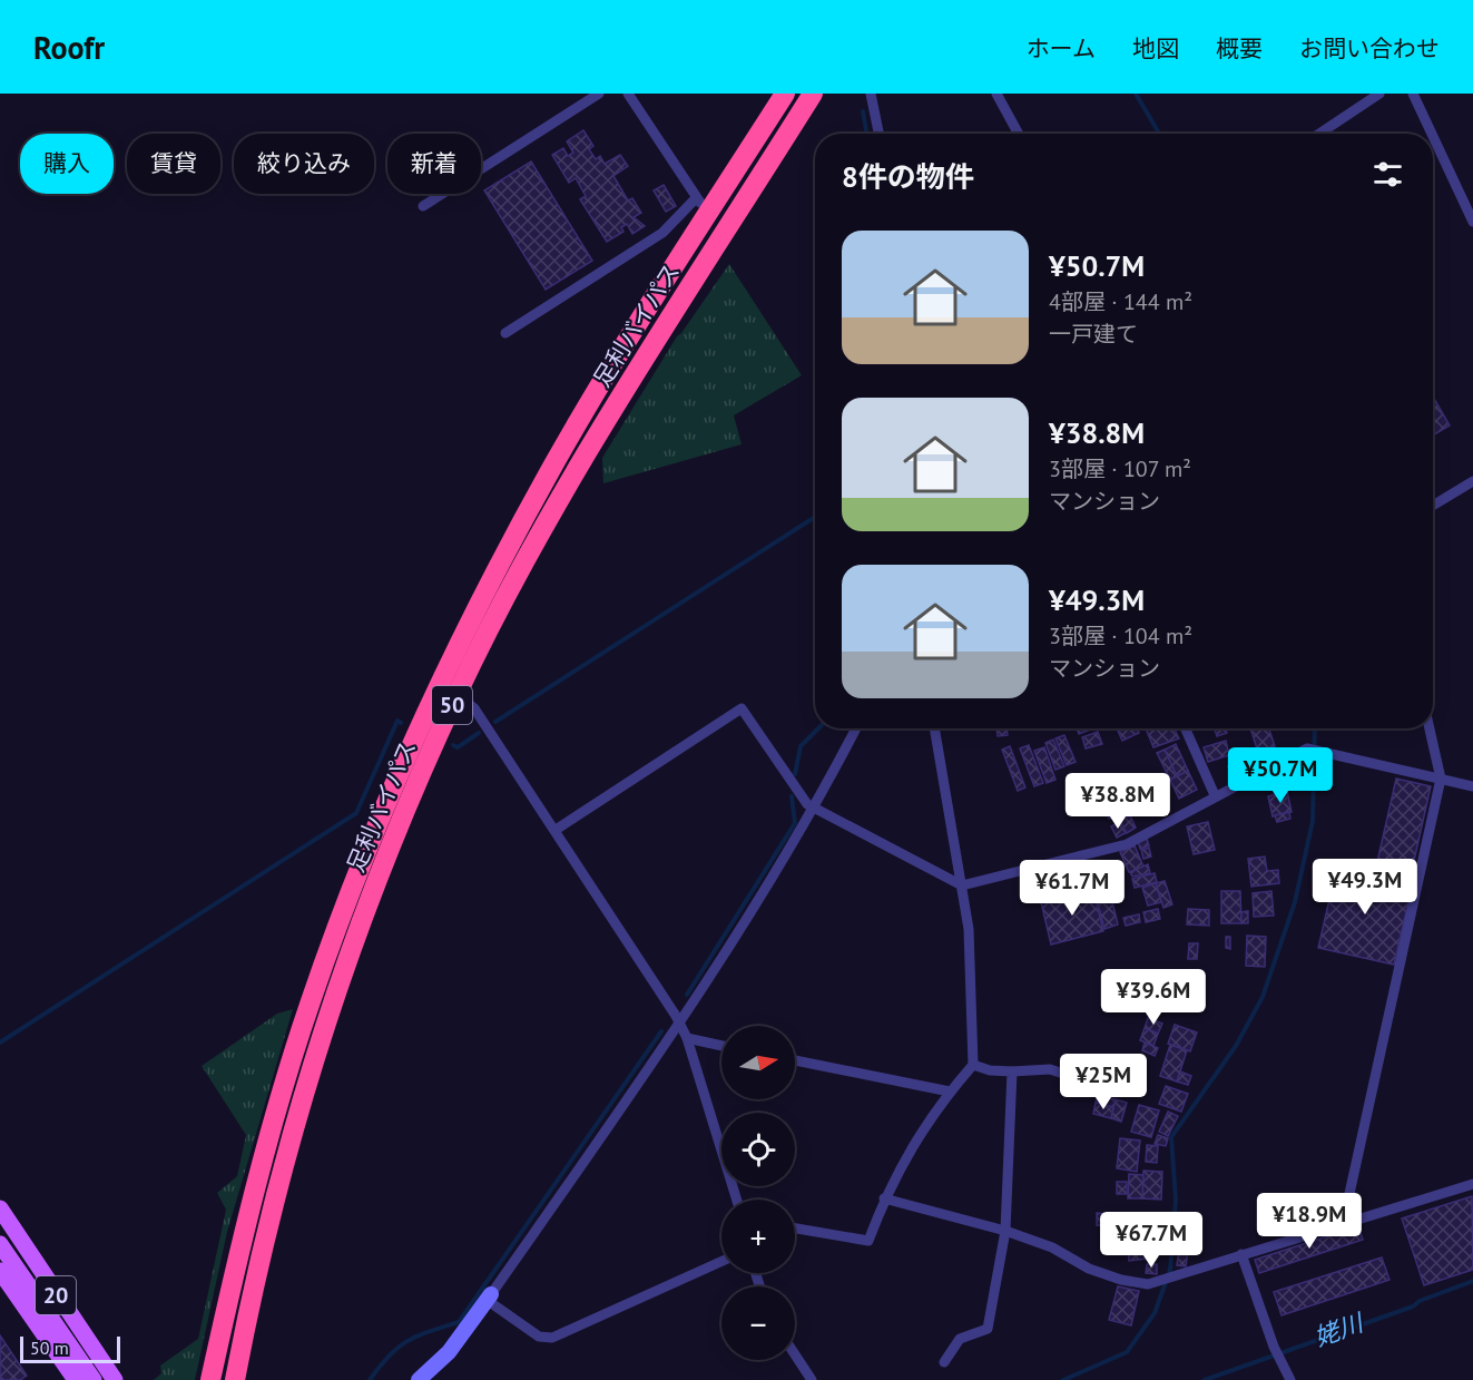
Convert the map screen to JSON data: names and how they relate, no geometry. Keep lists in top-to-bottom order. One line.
{"streets":{"highway":["足利バイパス","50"],"main road":["20"]},"water":["姥川"],"scale_bar":"50 m","north":"right","page":{"header":"Roofr","nav":["ホーム","地図","概要","お問い合わせ"],"chip":["購入","賃貸","絞り込み","新着"],"heading":"8件の物件","list":[{"name":"¥50.7M","note":"4部屋 · 144 m² · 一戸建て"},{"name":"¥38.8M","note":"3部屋 · 107 m² · マンション"},{"name":"¥49.3M","note":"3部屋 · 104 m² · マンション"}],"price":["¥50.7M","¥38.8M","¥49.3M","¥61.7M","¥39.6M","¥25M","¥18.9M","¥67.7M"],"map_buttons":["+","−"],"scale":"50 m"}}
